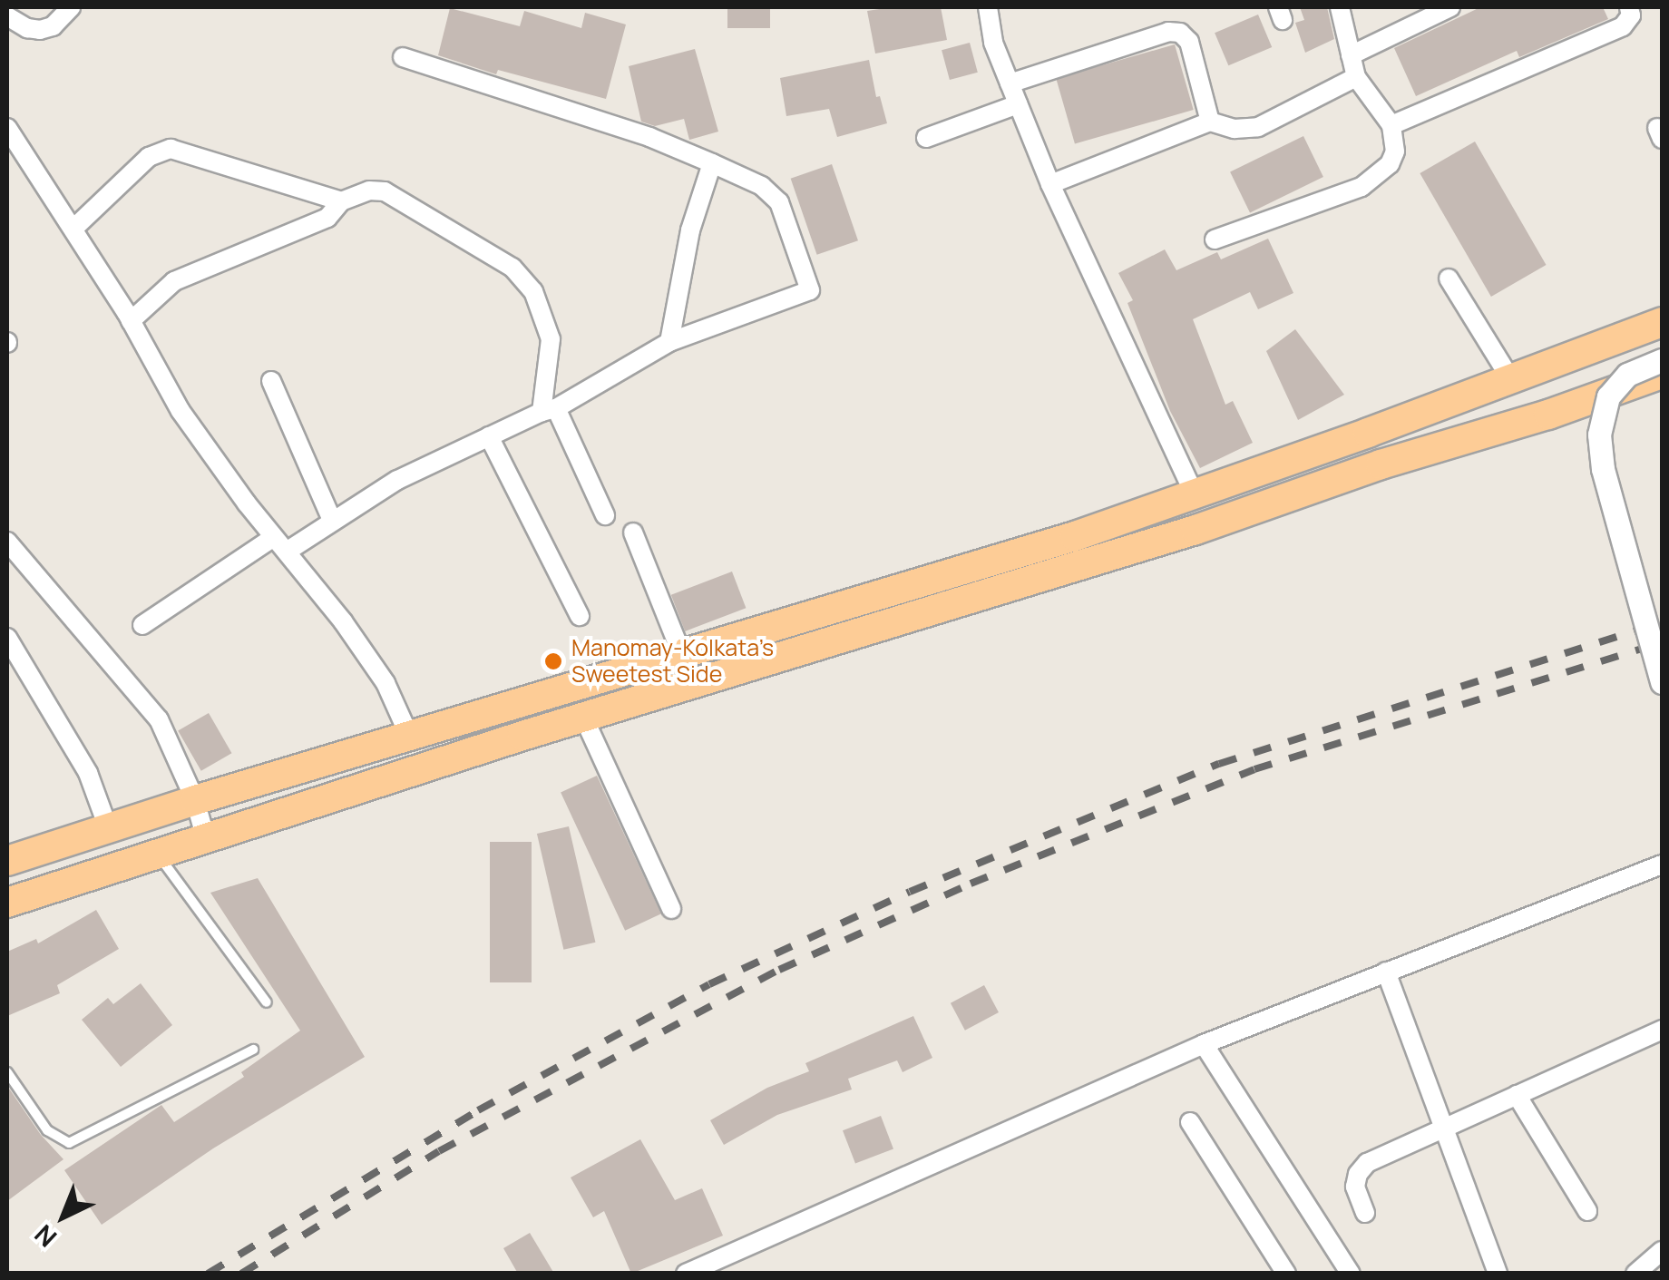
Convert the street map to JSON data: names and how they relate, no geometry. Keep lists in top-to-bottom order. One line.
{"places":["Manomay-Kolkata’s Sweetest Side"],"north":"bottom left"}
